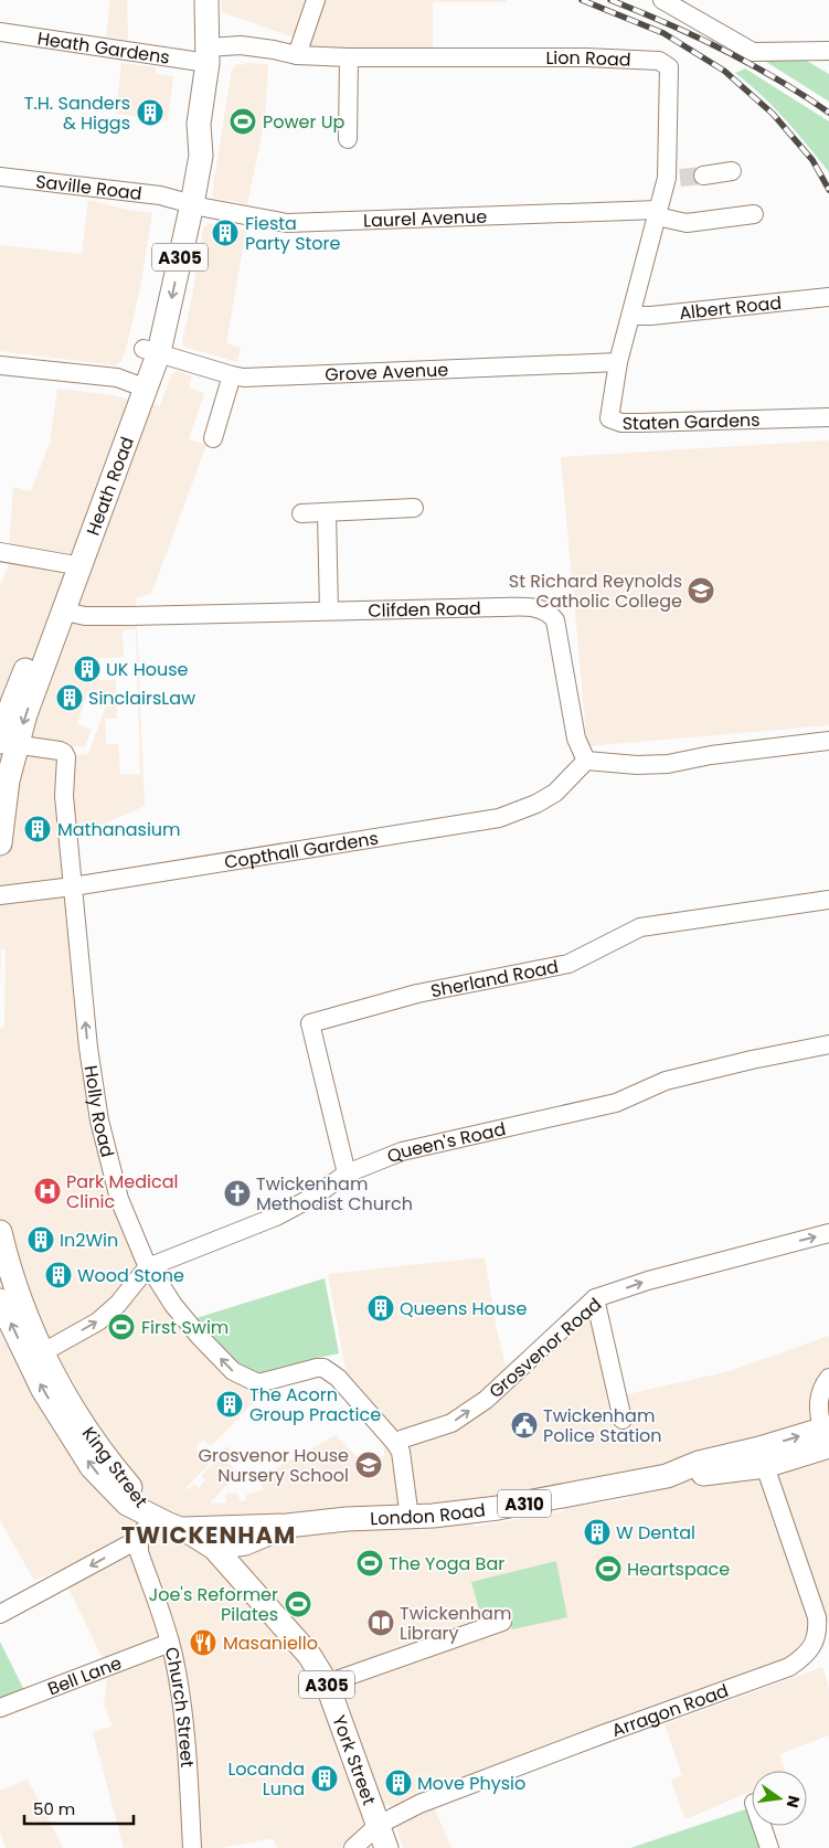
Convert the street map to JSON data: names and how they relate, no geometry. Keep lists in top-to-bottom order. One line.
{"streets":{"main road":["A305","Heath Road","King Street","A310","London Road","York Street"],"street":["Heath Gardens","Lion Road","Saville Road","Laurel Avenue","Albert Road","Grove Avenue","Staten Gardens","Clifden Road","Copthall Gardens","Sherland Road","Holly Road","Queen's Road","Grosvenor Road","Bell Lane","Church Street","Arragon Road"]},"crossings":[["Heath Gardens","Lion Road"],["Heath Gardens","Heath Road"],["Lion Road","Laurel Avenue"],["Lion Road","Albert Road"],["Lion Road","Grove Avenue"],["Lion Road","Staten Gardens"],["Lion Road","Heath Road"],["Saville Road","Laurel Avenue"],["Saville Road","Heath Road"],["Laurel Avenue","Heath Road"],["Grove Avenue","Staten Gardens"],["Grove Avenue","Heath Road"],["Heath Road","Clifden Road"],["Heath Road","Holly Road"],["Clifden Road","Copthall Gardens"],["Copthall Gardens","Holly Road"],["Sherland Road","Queen's Road"],["Holly Road","Queen's Road"],["Holly Road","Grosvenor Road"],["Holly Road","London Road"],["Queen's Road","King Street"],["King Street","London Road"],["London Road","Arragon Road"],["London Road","York Street"],["Bell Lane","Church Street"],["Arragon Road","York Street"]],"one_way":["Holly Road","Grosvenor Road"],"districts":["TWICKENHAM"],"places":{"building":["T.H. Sanders & Higgs","Fiesta Party Store","UK House","SinclairsLaw","Mathanasium","In2Win","Wood Stone","Queens House","The Acorn Group Practice","W Dental","Locanda Luna","Move Physio"],"sports":["Power Up","First Swim","The Yoga Bar","Heartspace","Joe's Reformer Pilates"],"school or university":["St Richard Reynolds Catholic College","Grosvenor House Nursery School"],"hospital":["Park Medical Clinic"],"church":["Twickenham Methodist Church"],"public building":["Twickenham Police Station"],"library":["Twickenham Library"],"restaurant":["Masaniello"]},"scale_bar":"50 m","north":"right"}
